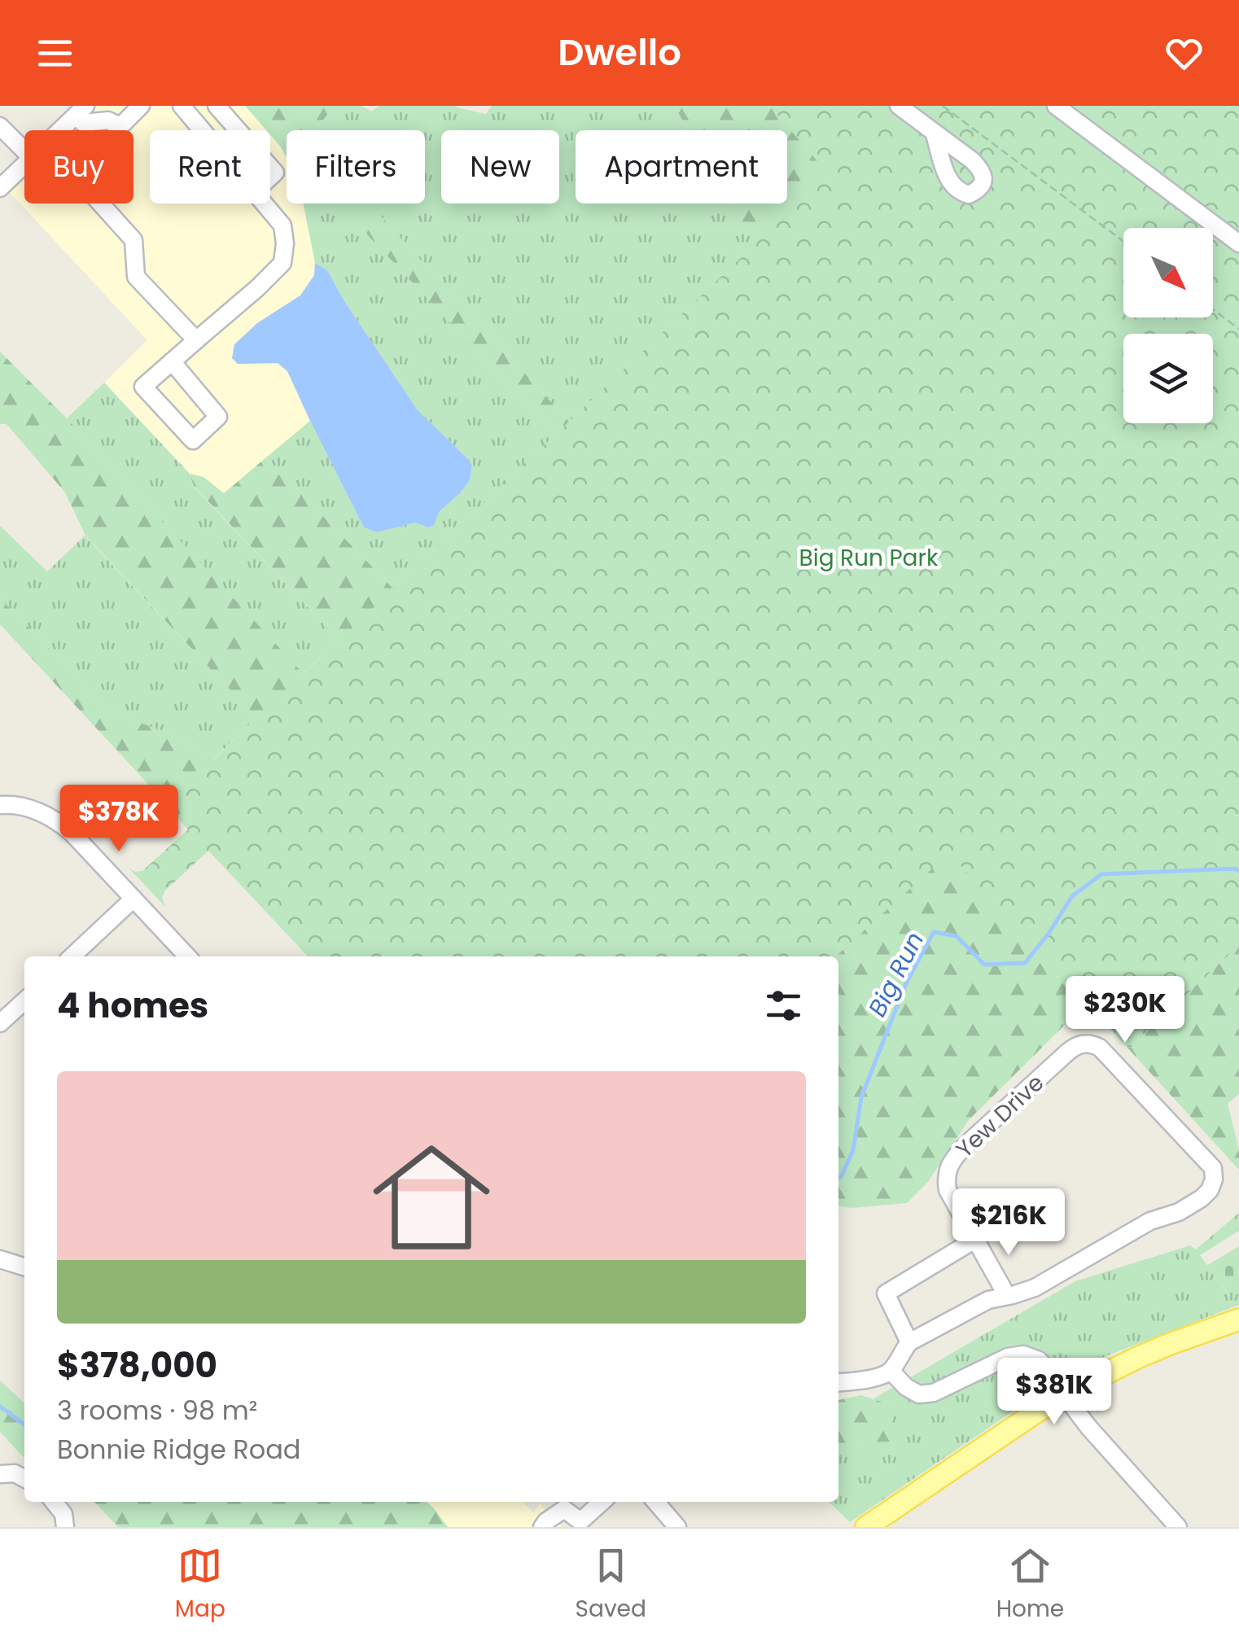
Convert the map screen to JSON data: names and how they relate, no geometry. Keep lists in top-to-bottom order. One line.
{"streets":{"street":["Yew Drive"]},"water":["Big Run"],"parks":["Big Run Park"],"north":"bottom right","page":{"header":"Dwello","chip":["Buy","Rent","Filters","New","Apartment"],"price":["$378K","$230K","$216K","$381K"],"heading":"4 homes","list":[{"name":"$378,000","note":"3 rooms · 98 m² · Bonnie Ridge Road"}],"tabs":["Map","Saved","Home"]}}
